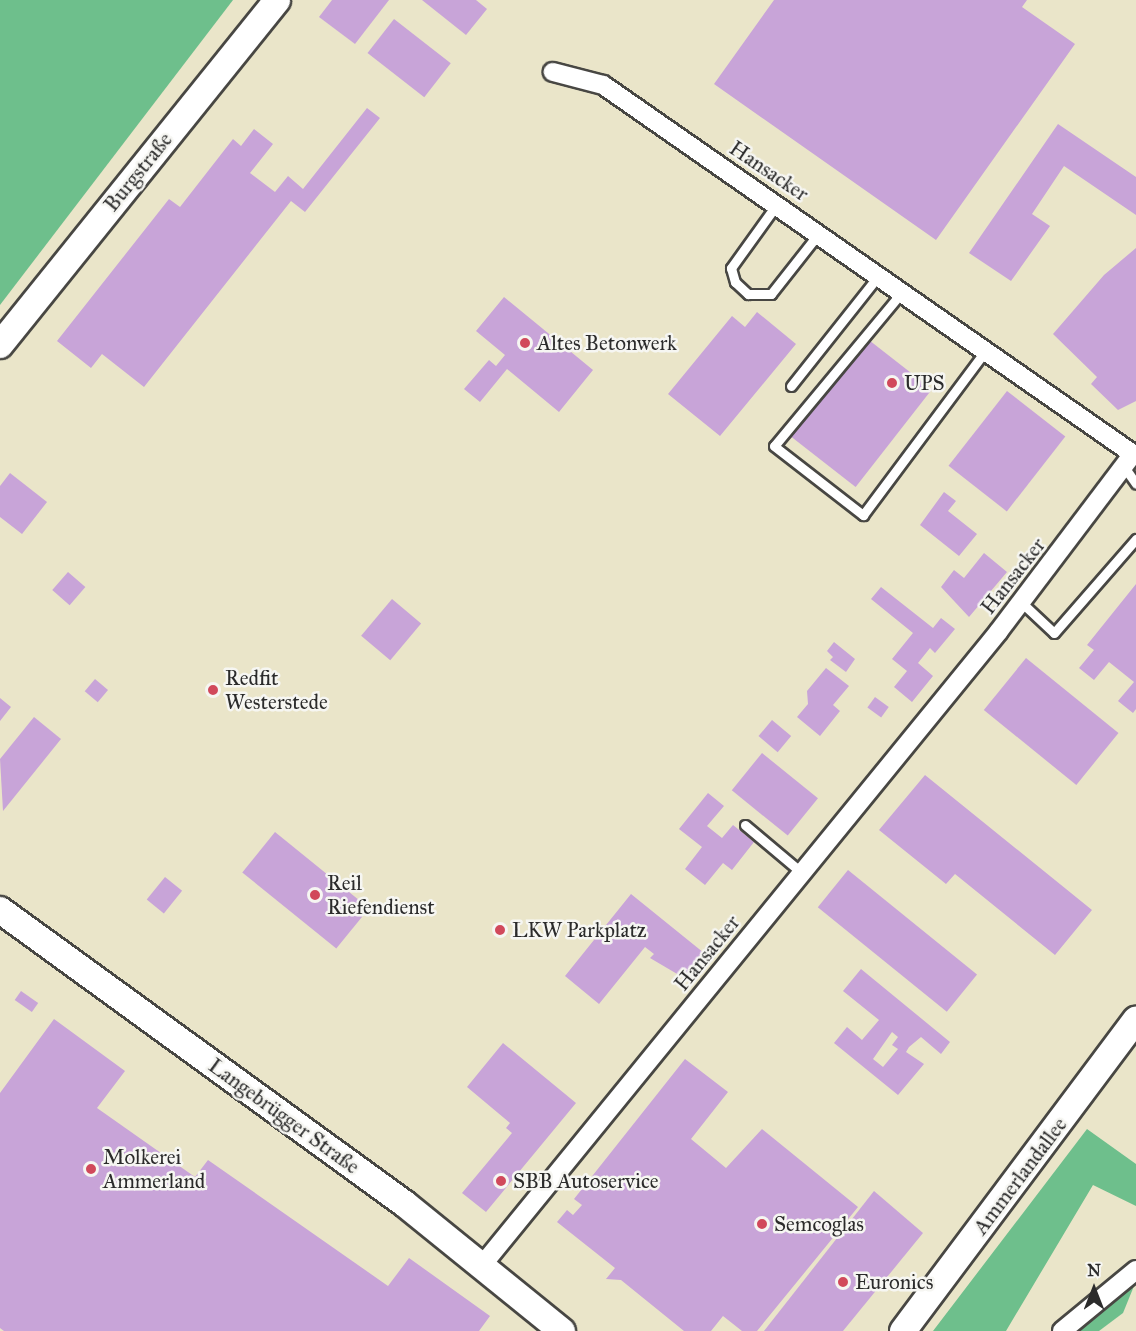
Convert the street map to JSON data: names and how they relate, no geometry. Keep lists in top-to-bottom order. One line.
{"streets":{"street":["Hansacker","Burgstraße","Langebrügger Straße","Ammerlandallee"]},"crossings":[["Hansacker","Langebrügger Straße"]],"places":["Altes Betonwerk","UPS","Redfit Westerstede","Reil Riefendienst","LKW Parkplatz","Molkerei Ammerland","SBB Autoservice","Semcoglas","Euronics"],"north":"top"}
